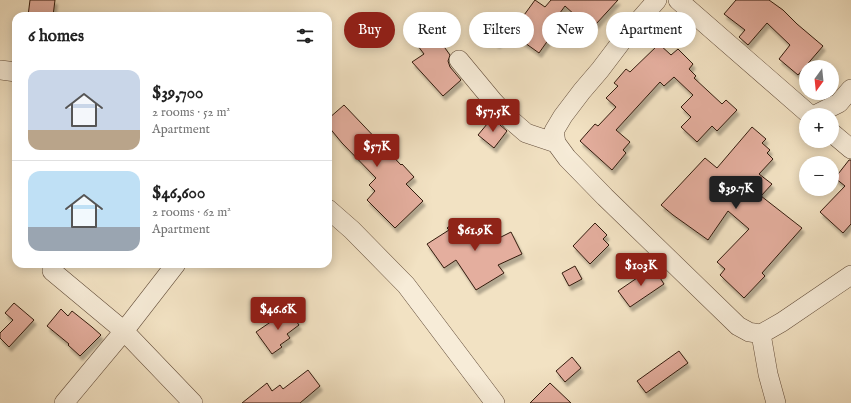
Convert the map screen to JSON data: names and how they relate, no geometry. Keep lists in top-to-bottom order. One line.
{"north":"bottom","page":{"chip":["Buy","Rent","Filters","New","Apartment"],"heading":"6 homes","map_buttons":["+","−"],"list":[{"name":"$39,700","note":"2 rooms · 52 m² · Apartment"},{"name":"$46,600","note":"2 rooms · 62 m² · Apartment"}],"price":["$57.5K","$57K","$39.7K","$61.9K","$103K","$46.6K"]}}
